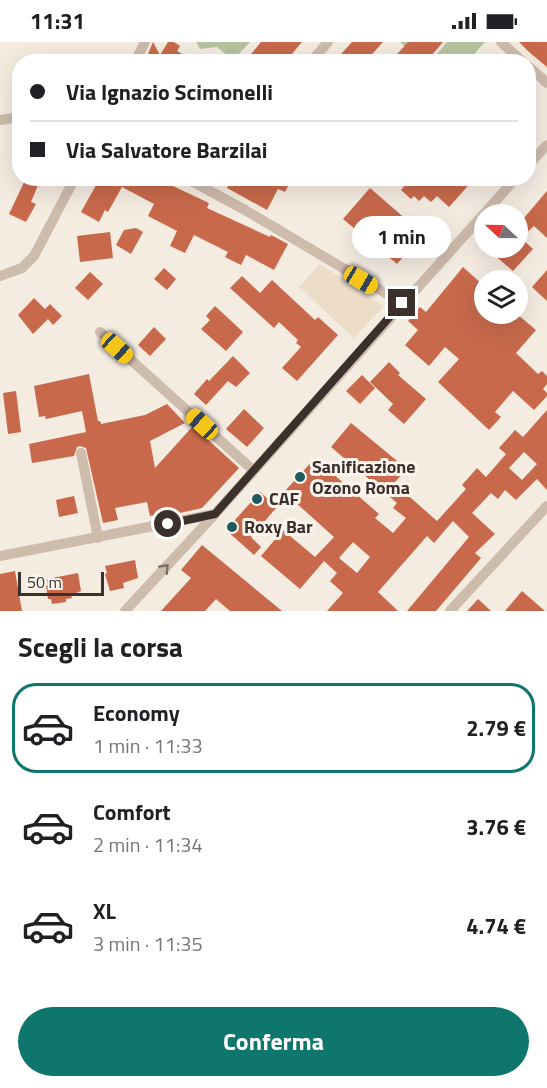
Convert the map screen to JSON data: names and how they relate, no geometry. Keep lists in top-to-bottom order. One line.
{"places":["Sanificazione Ozono Roma","CAF","Roxy Bar"],"scale_bar":"50 m","north":"left","page":{"status":"11:31","banner":["Via Ignazio Scimonelli","Via Salvatore Barzilai"],"bubble":"1 min","scale":"50 m","heading":"Scegli la corsa","list":[{"name":"Economy","note":"1 min · 11:33","value":"2.79 €"},{"name":"Comfort","note":"2 min · 11:34","value":"3.76 €"},{"name":"XL","note":"3 min · 11:35","value":"4.74 €"}],"buttons":"Conferma"}}
